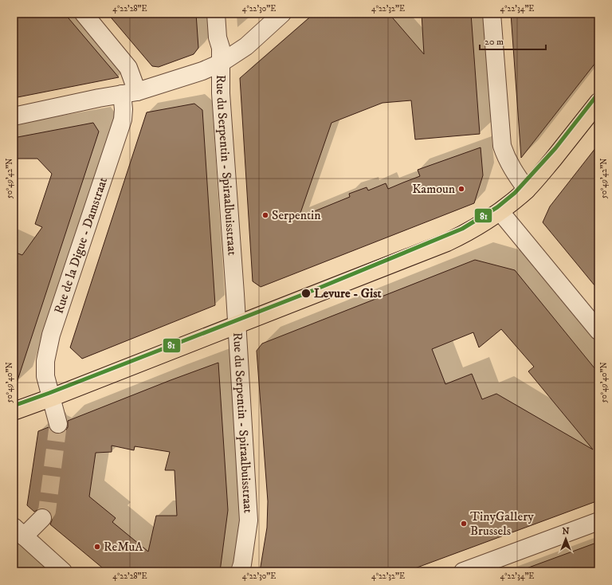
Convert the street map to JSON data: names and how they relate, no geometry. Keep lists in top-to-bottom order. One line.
{"streets":{"street":["Rue du Serpentin - Spiraalbuisstraat","Rue de la Digue - Damstraat"]},"places":["Kamoun","Serpentin","Levure - Gist","TinyGallery Brussels","ReMuA"],"lines":["transit line 81"],"scale_bar":"20 m","north":"top","coordinates":["4°22'28\"E","4°22'30\"E","4°22'32\"E","4°22'34\"E","50°49'42\"N","50°49'40\"N"]}
